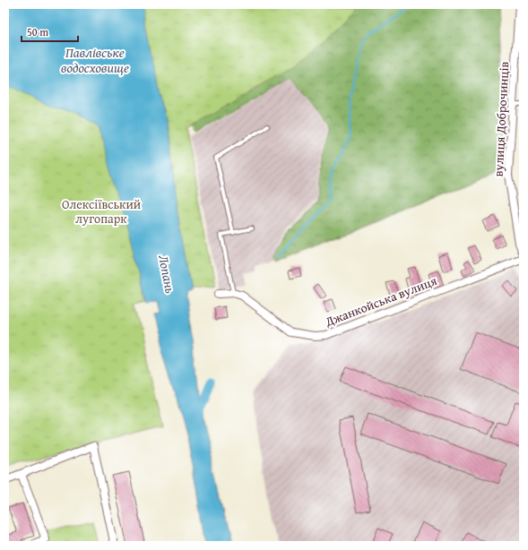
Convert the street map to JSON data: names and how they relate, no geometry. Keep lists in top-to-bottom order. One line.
{"streets":{"street":["вулиця Доброчинців","Джанкойська вулиця"]},"water":["Павлівське водосховище","Лопань"],"parks":["Олексіївський лугопарк"],"scale_bar":"50 m"}
